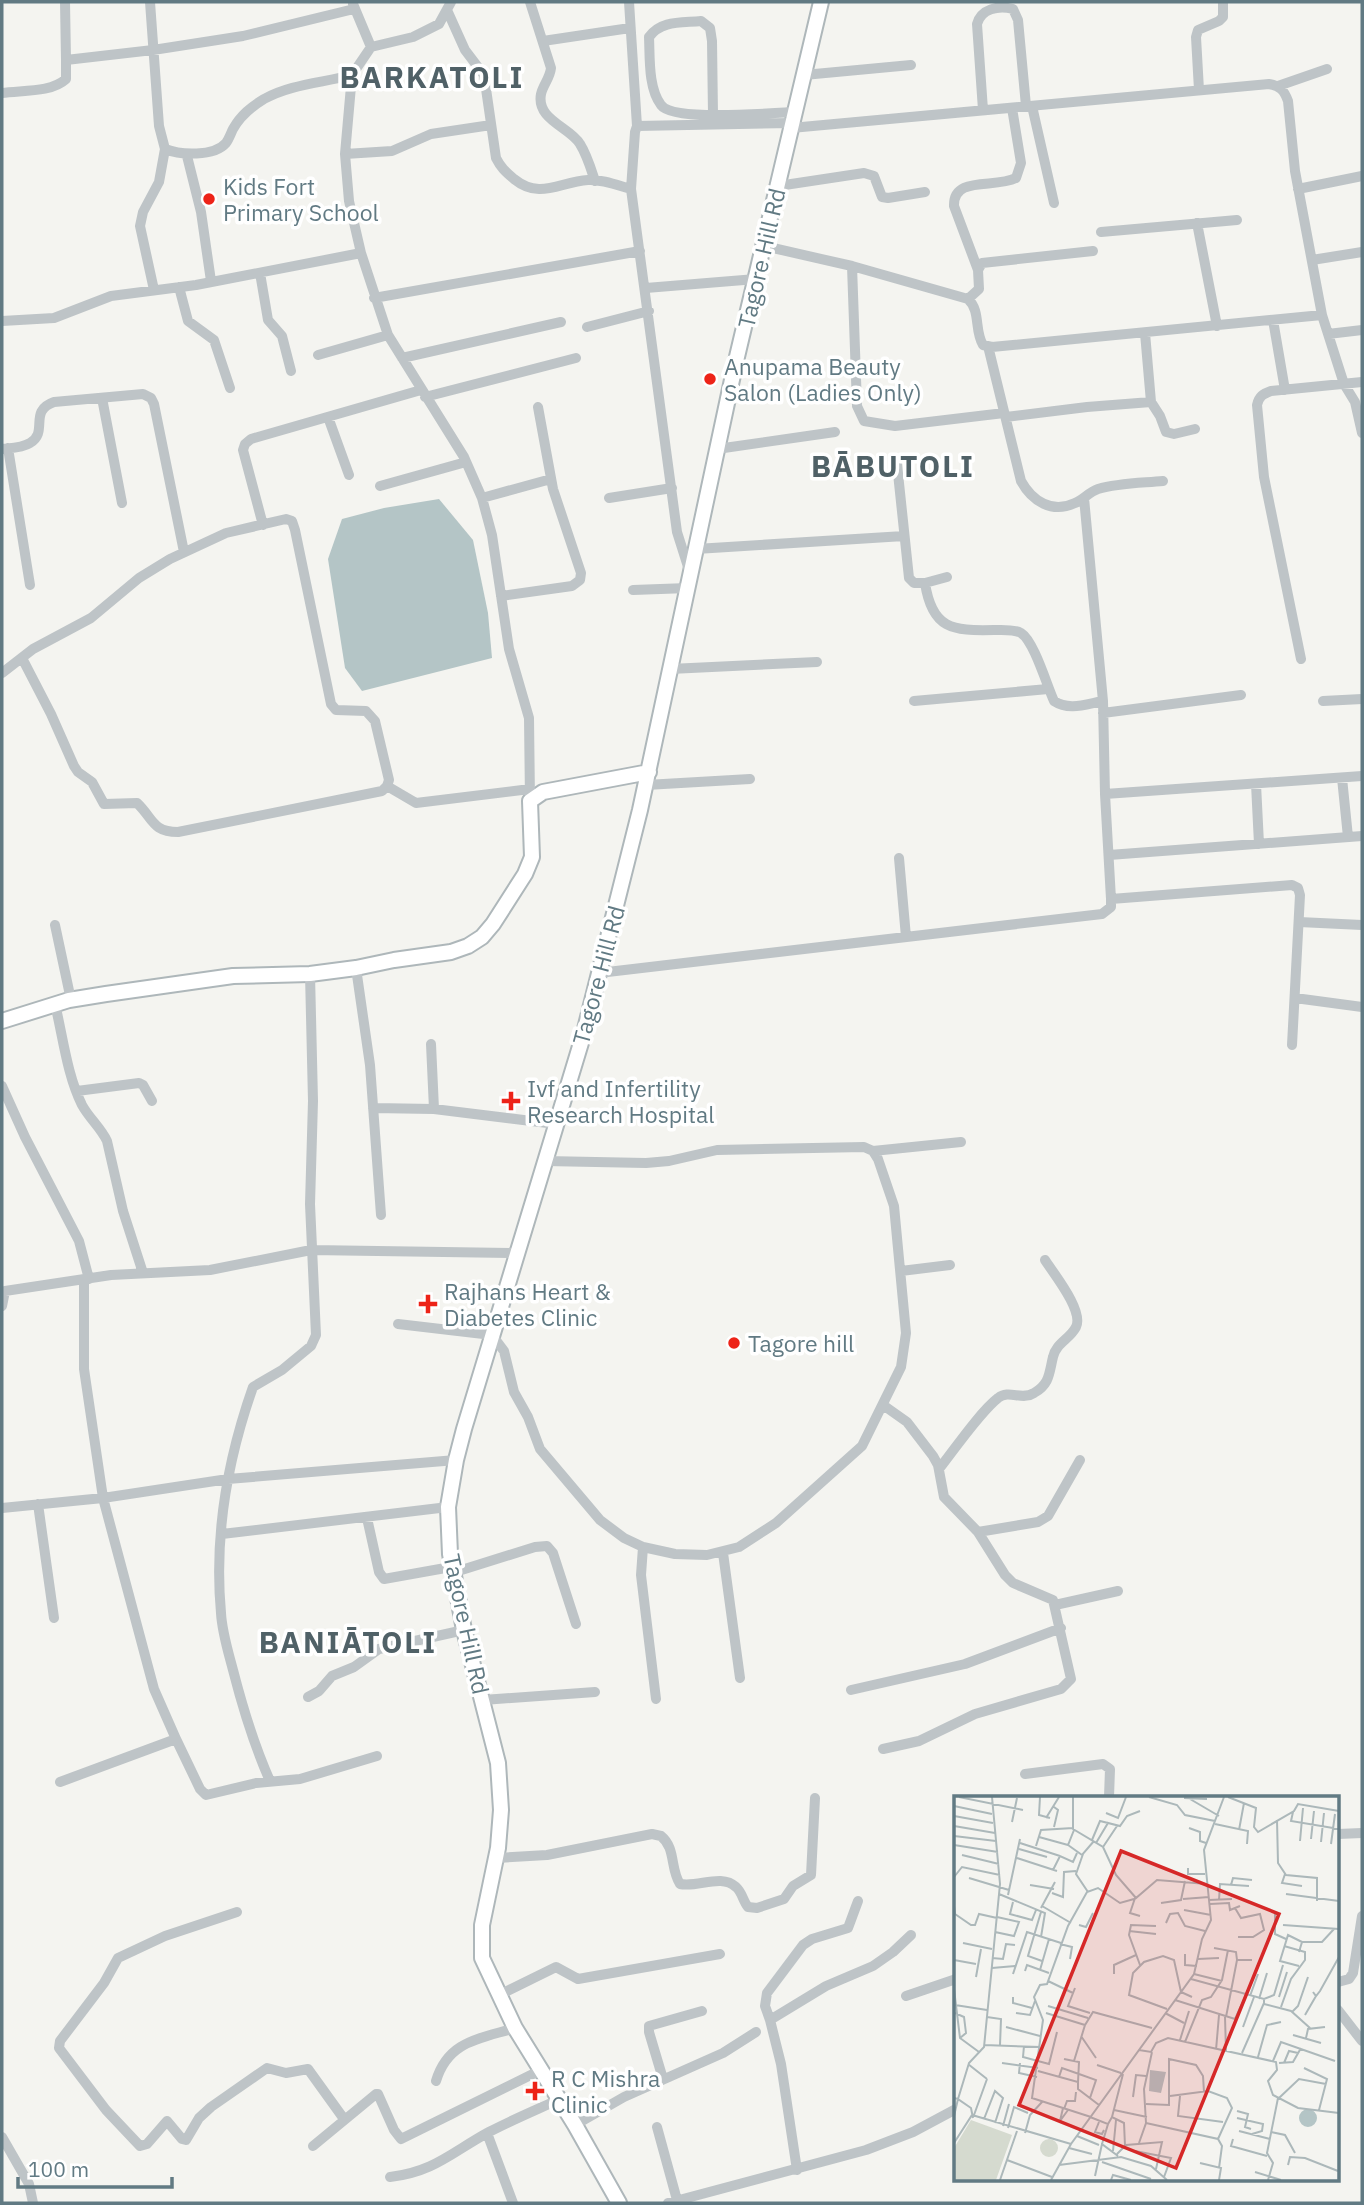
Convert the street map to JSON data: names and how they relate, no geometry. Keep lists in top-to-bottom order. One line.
{"streets":{"main road":["Tagore Hill Rd"]},"districts":["BARKATOLI","BĀBUTOLI","BANIĀTOLI"],"places":{"other":["Kids Fort Primary School","Anupama Beauty Salon (Ladies Only)","Tagore hill"],"health":["Ivf and Infertility Research Hospital","Rajhans Heart & Diabetes Clinic","R C Mishra Clinic"]},"scale_bar":"100 m"}
